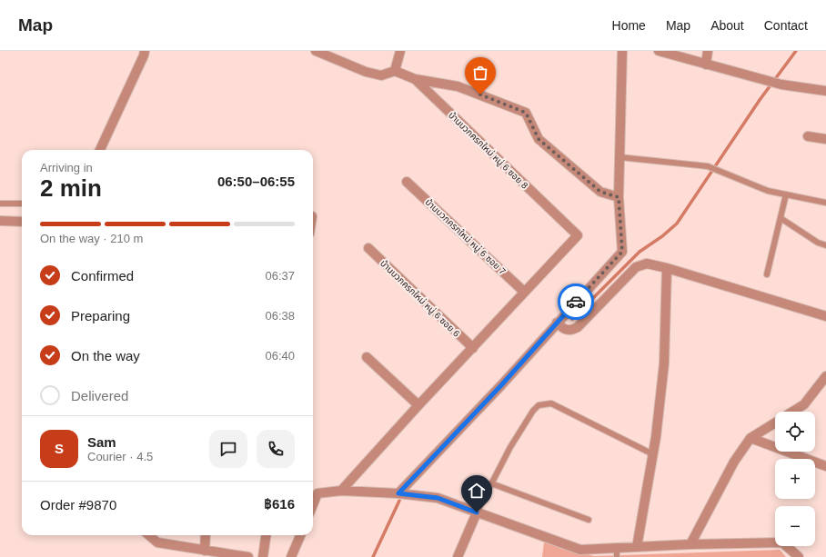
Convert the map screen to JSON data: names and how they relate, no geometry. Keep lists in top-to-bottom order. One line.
{"streets":{"street":["บ้านบวกครกใหม่ หมู่ 6 ซอย 8","บ้านบวกครกใหม่ หมู่ 6 ซอย 7","บ้านบวกครกใหม่ หมู่ 6 ซอย 6"]},"crossings":[["บ้านบวกครกใหม่ หมู่ 6 ซอย 8","บ้านบวกครกใหม่ หมู่ 6 ซอย 7"]],"page":{"header":"Map","nav":["Home","Map","About","Contact"],"heading":["2 min","Arriving in","06:50–06:55"],"panel":["Sam","Courier · 4.5","Order #9870","฿616"],"bar":"On the way · 210 m","list":[["Confirmed","06:37"],["Preparing","06:38"],["On the way","06:40"],"Delivered"],"map_buttons":["+","−"],"round":"S"}}
